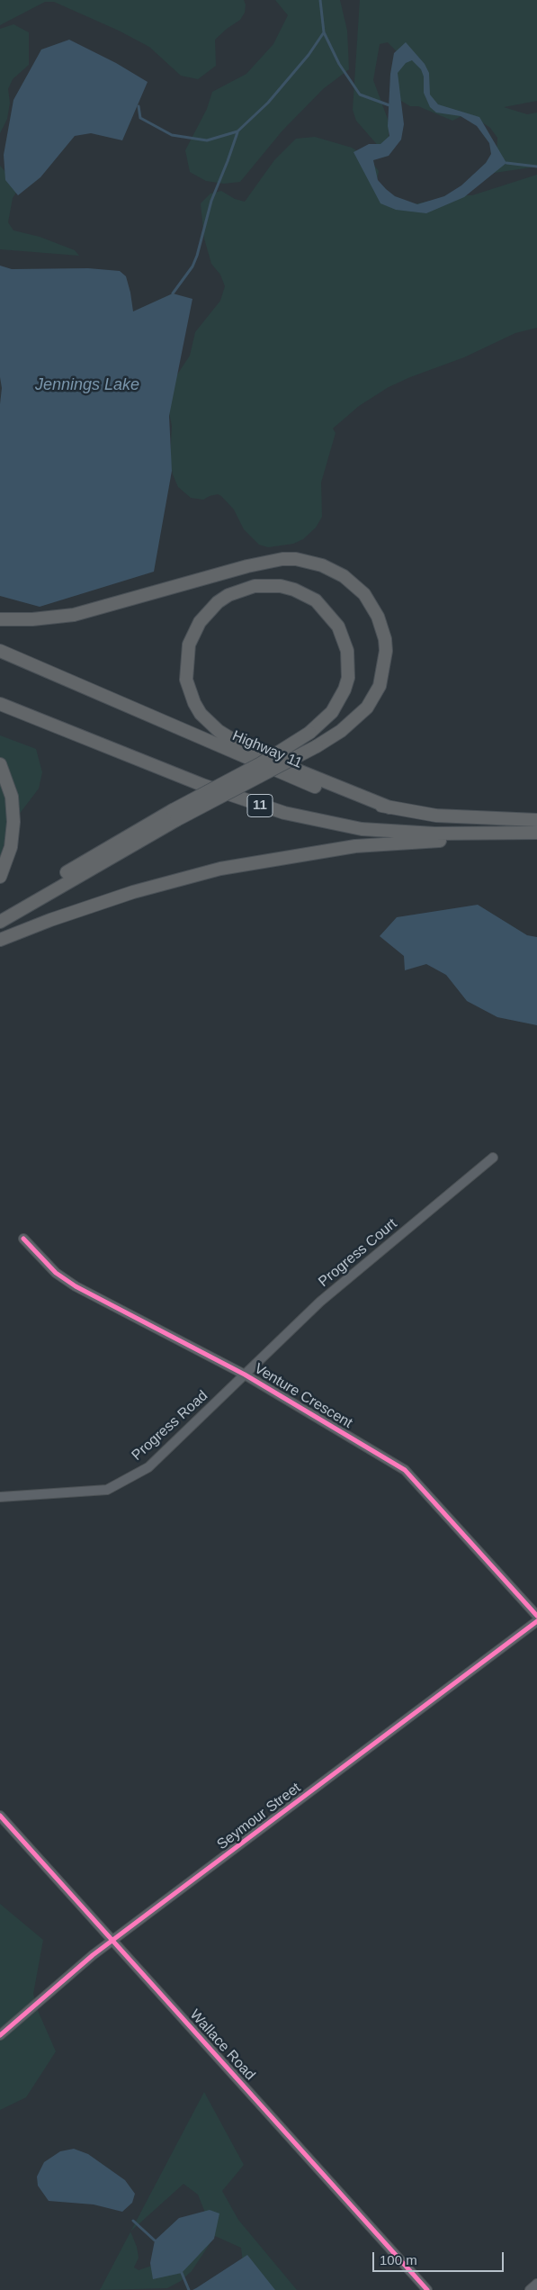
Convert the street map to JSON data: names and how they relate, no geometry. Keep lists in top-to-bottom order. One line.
{"streets":{"highway":["Highway 11","11"],"street":["Progress Court","Venture Crescent","Progress Road","Seymour Street","Wallace Road"]},"crossings":[["Progress Court","Venture Crescent"],["Progress Court","Progress Road"],["Venture Crescent","Progress Road"],["Seymour Street","Wallace Road"]],"water":["Jennings Lake"],"scale_bar":"100 m"}
